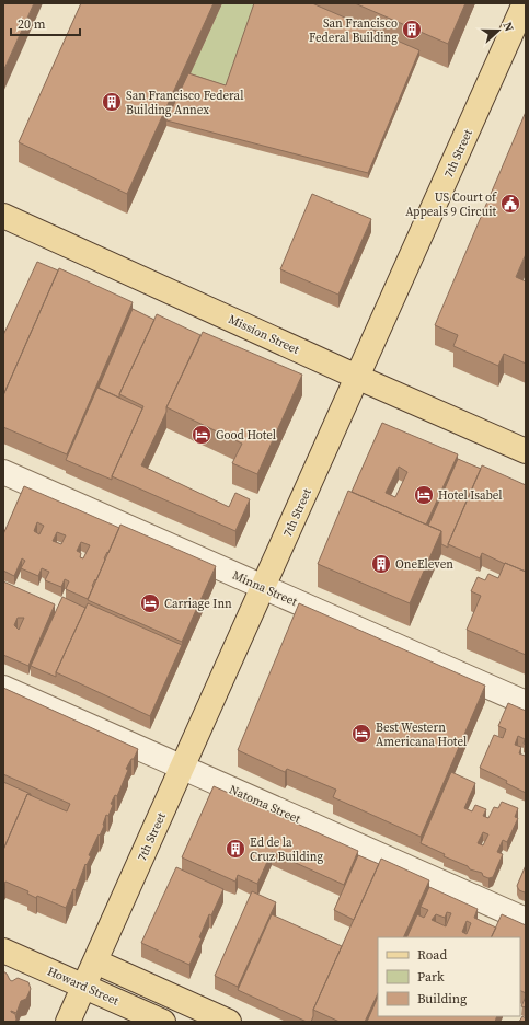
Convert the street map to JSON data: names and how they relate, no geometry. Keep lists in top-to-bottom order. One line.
{"streets":{"main road":["7th Street","Mission Street","Howard Street"],"street":["Minna Street","Natoma Street"]},"crossings":[["7th Street","Mission Street"],["7th Street","Minna Street"],["7th Street","Natoma Street"],["7th Street","Howard Street"]],"places":{"building":["San Francisco Federal Building","San Francisco Federal Building Annex","OneEleven","Ed de la Cruz Building"],"public building":["US Court of Appeals 9 Circuit"],"hotel":["Good Hotel","Hotel Isabel","Carriage Inn","Best Western Americana Hotel"]},"legend":["Road","Park","Building"],"scale_bar":"20 m","north":"right"}
